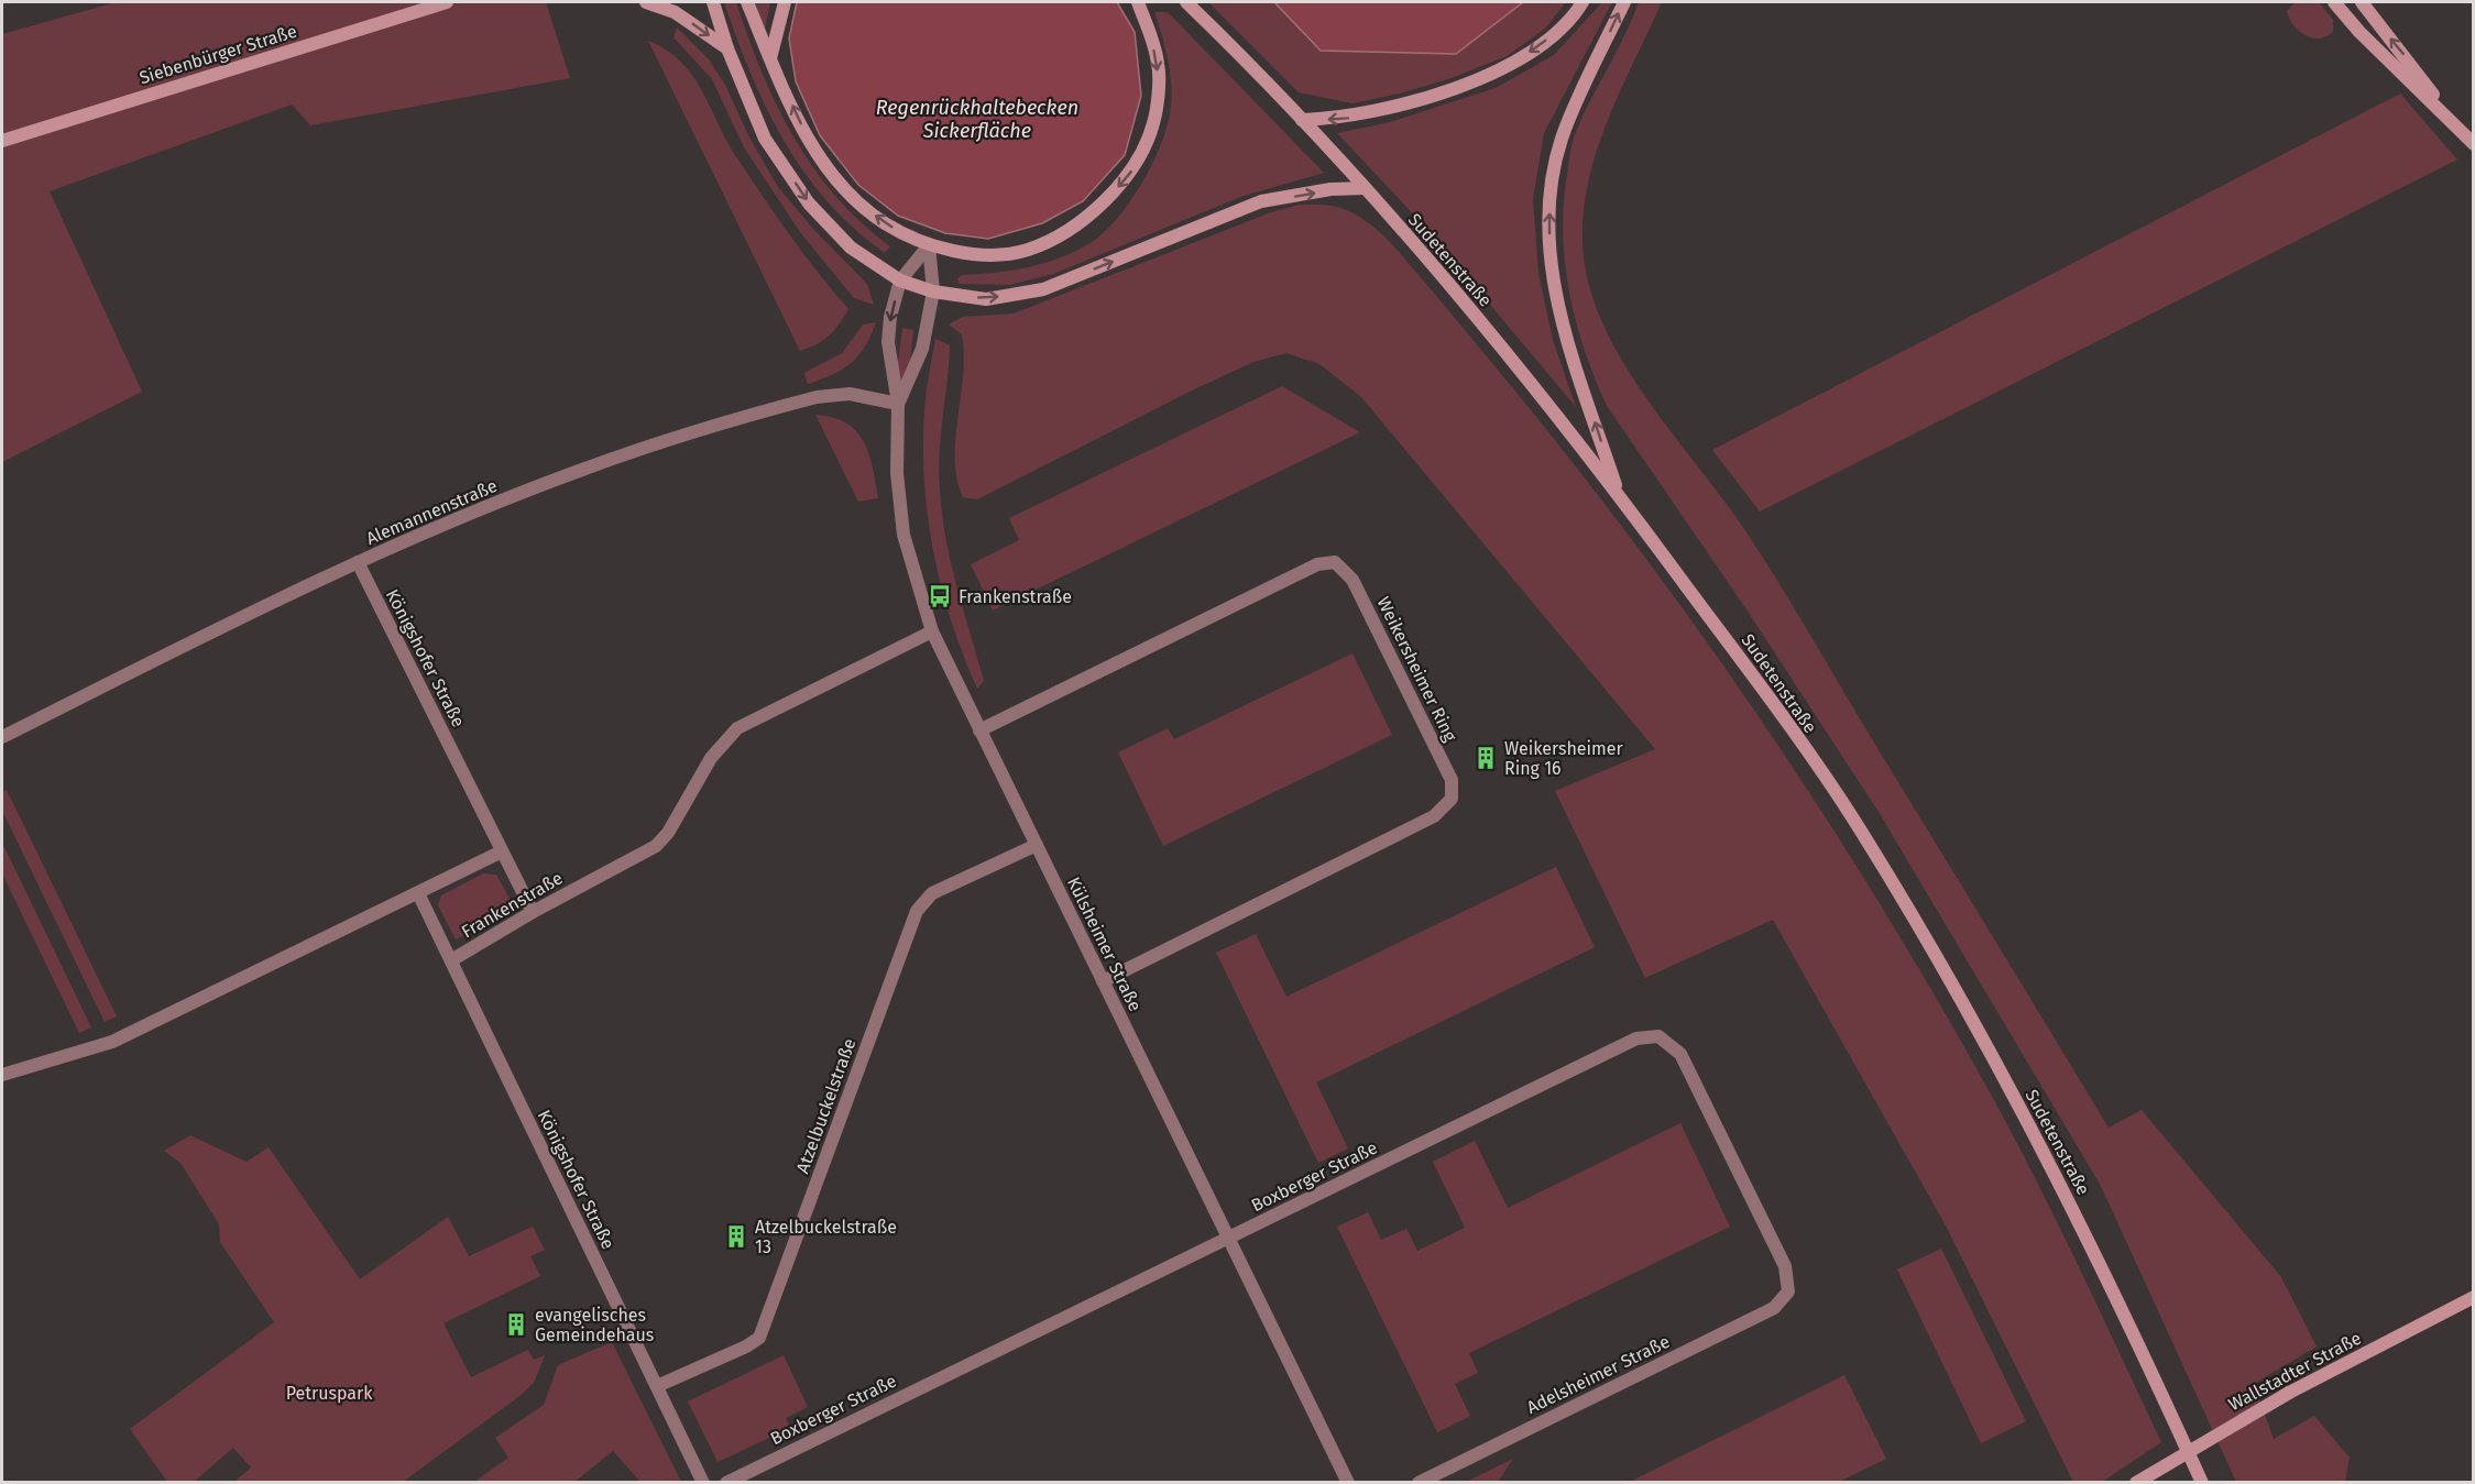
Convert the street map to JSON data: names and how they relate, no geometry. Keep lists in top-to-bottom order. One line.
{"streets":{"main road":["Siebenbürger Straße","Sudetenstraße","Wallstadter Straße"],"street":["Alemannenstraße","Königshofer Straße","Weikersheimer Ring","Frankenstraße","Külsheimer Straße","Atzelbuckelstraße","Boxberger Straße","Adelsheimer Straße"]},"crossings":[["Alemannenstraße","Königshofer Straße"],["Alemannenstraße","Külsheimer Straße"],["Königshofer Straße","Frankenstraße"],["Königshofer Straße","Atzelbuckelstraße"],["Weikersheimer Ring","Külsheimer Straße"],["Frankenstraße","Külsheimer Straße"],["Külsheimer Straße","Atzelbuckelstraße"],["Külsheimer Straße","Boxberger Straße"],["Boxberger Straße","Adelsheimer Straße"]],"water":["Regenrückhaltebecken Sickerfläche"],"parks":["Petruspark"],"places":{"bus stop":["Frankenstraße"],"building":["Weikersheimer Ring 16","Atzelbuckelstraße 13","evangelisches Gemeindehaus"]}}
